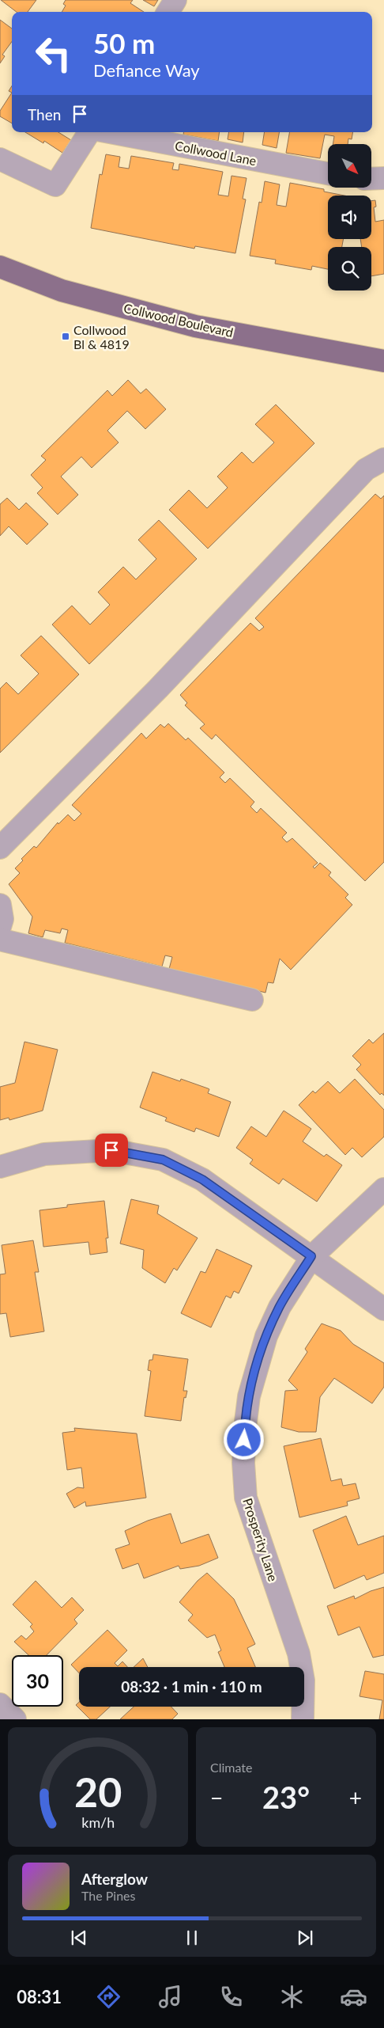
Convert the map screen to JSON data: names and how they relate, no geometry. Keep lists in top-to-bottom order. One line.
{"streets":{"main road":["Collwood Boulevard"],"street":["Collwood Lane","Prosperity Lane"]},"places":{"transit":["Collwood Bl & 4819"]},"north":"bottom right","page":{"turn":["50 m","Defiance Way"],"then":"Then","limit":"30","trip":"08:32 · 1 min · 110 m","tile":"Climate","heat":["−","23°","+"],"song":["Afterglow","The Pines"],"tabs":"08:31","gauge":["20","km/h"]}}
